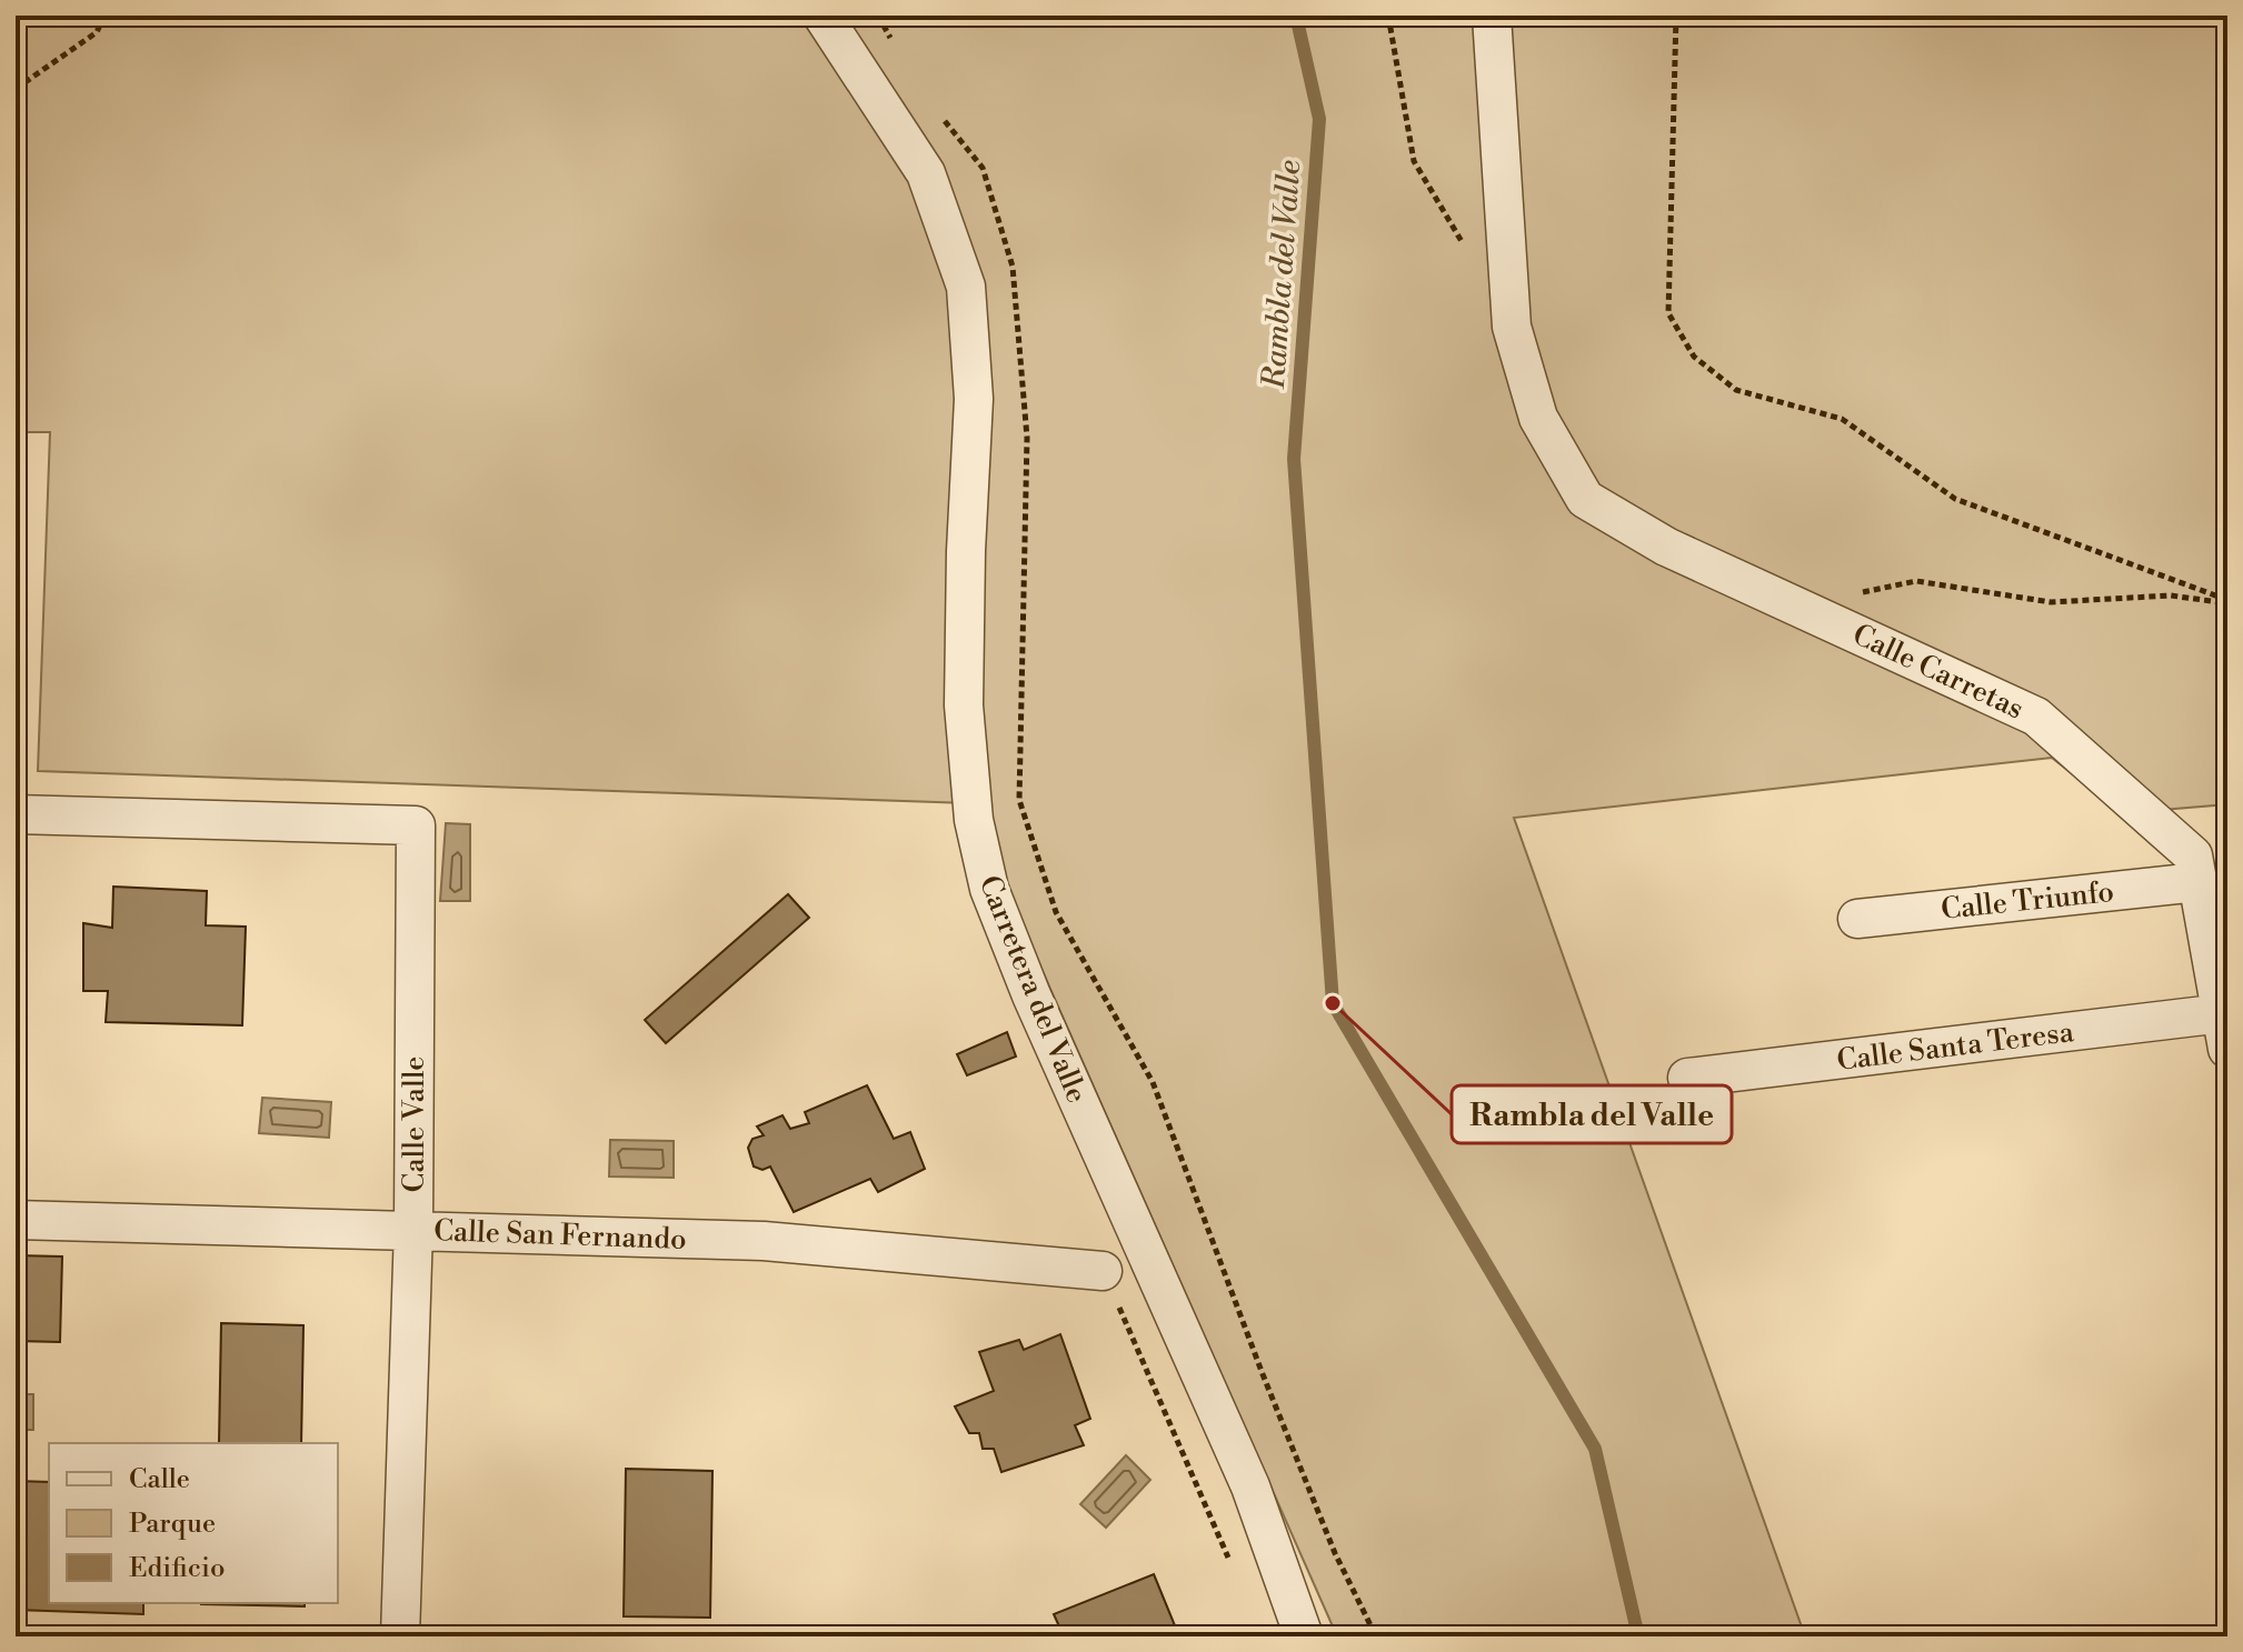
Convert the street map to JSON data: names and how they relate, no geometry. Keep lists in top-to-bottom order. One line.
{"streets":{"street":["Calle Carretas","Calle Triunfo","Carretera del Valle","Calle Santa Teresa","Calle Valle","Calle San Fernando"]},"crossings":[["Calle Carretas","Calle Triunfo"],["Calle Carretas","Calle Santa Teresa"],["Calle Valle","Calle San Fernando"]],"water":["Rambla del Valle"],"places":["Rambla del Valle"],"legend":["Calle","Parque","Edificio"]}
